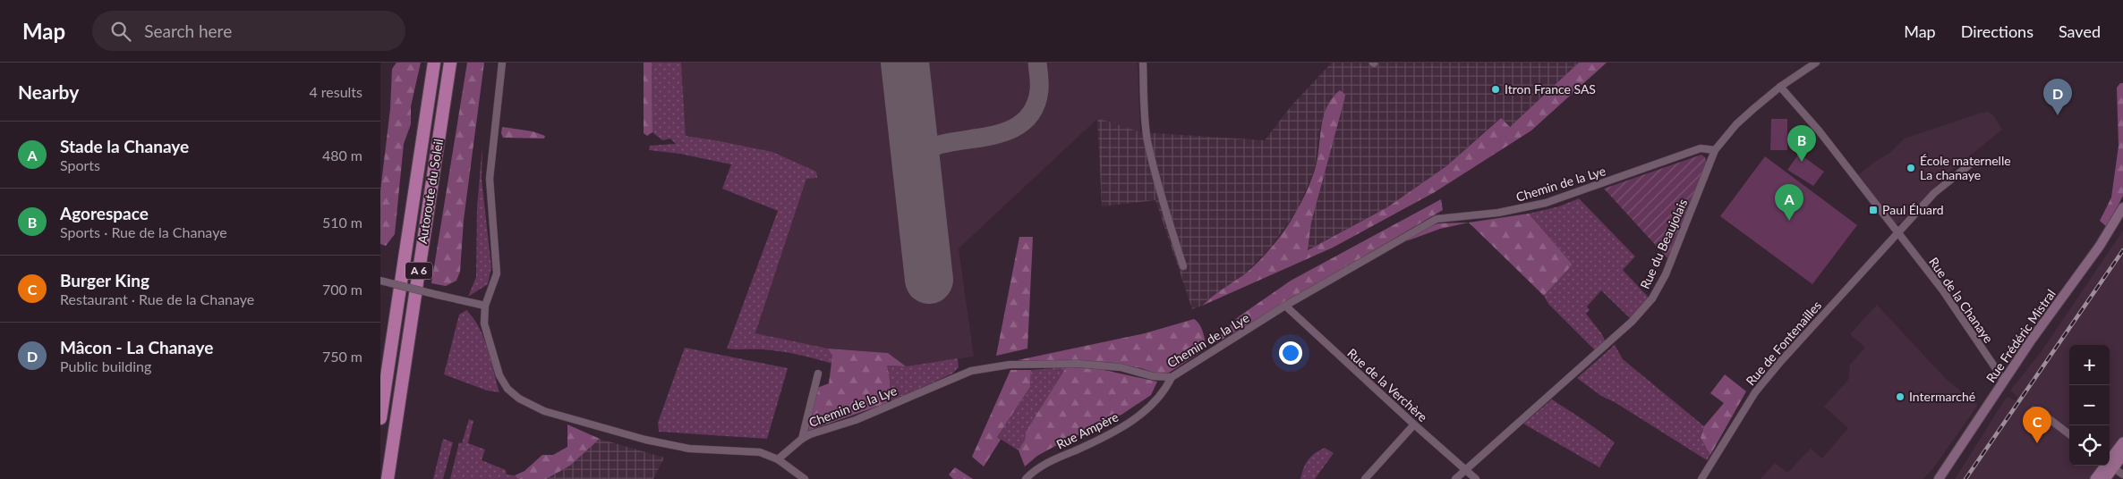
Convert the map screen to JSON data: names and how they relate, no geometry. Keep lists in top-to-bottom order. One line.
{"streets":{"highway":["Autoroute du Soleil","A 6"],"street":["Chemin de la Lye","Rue du Beaujolais","Rue de la Chanaye","Rue Frédéric Mistral","Rue de Fontenailles","Rue de la Verchère","Rue Ampère"]},"crossings":[["Chemin de la Lye","Rue du Beaujolais"],["Chemin de la Lye","Rue de la Verchère"],["Chemin de la Lye","Rue Ampère"],["Rue du Beaujolais","Rue de la Chanaye"],["Rue du Beaujolais","Rue de la Verchère"],["Rue de la Chanaye","Rue Frédéric Mistral"],["Rue de la Chanaye","Rue de Fontenailles"]],"places":{"other":["Itron France SAS","École maternelle La chanaye","Intermarché"],"transit":["Paul Éluard"]},"page":{"header":"Map","search":"Search here","nav":["Map","Directions","Saved"],"heading":["Nearby","4 results"],"pins":["D","B","A","C"],"list":[{"mark":"A","name":"Stade la Chanaye","note":"Sports","value":"480 m"},{"mark":"B","name":"Agorespace","note":"Sports · Rue de la Chanaye","value":"510 m"},{"mark":"C","name":"Burger King","note":"Restaurant · Rue de la Chanaye","value":"700 m"},{"mark":"D","name":"Mâcon - La Chanaye","note":"Public building","value":"750 m"}],"map_buttons":["+","−"]}}
